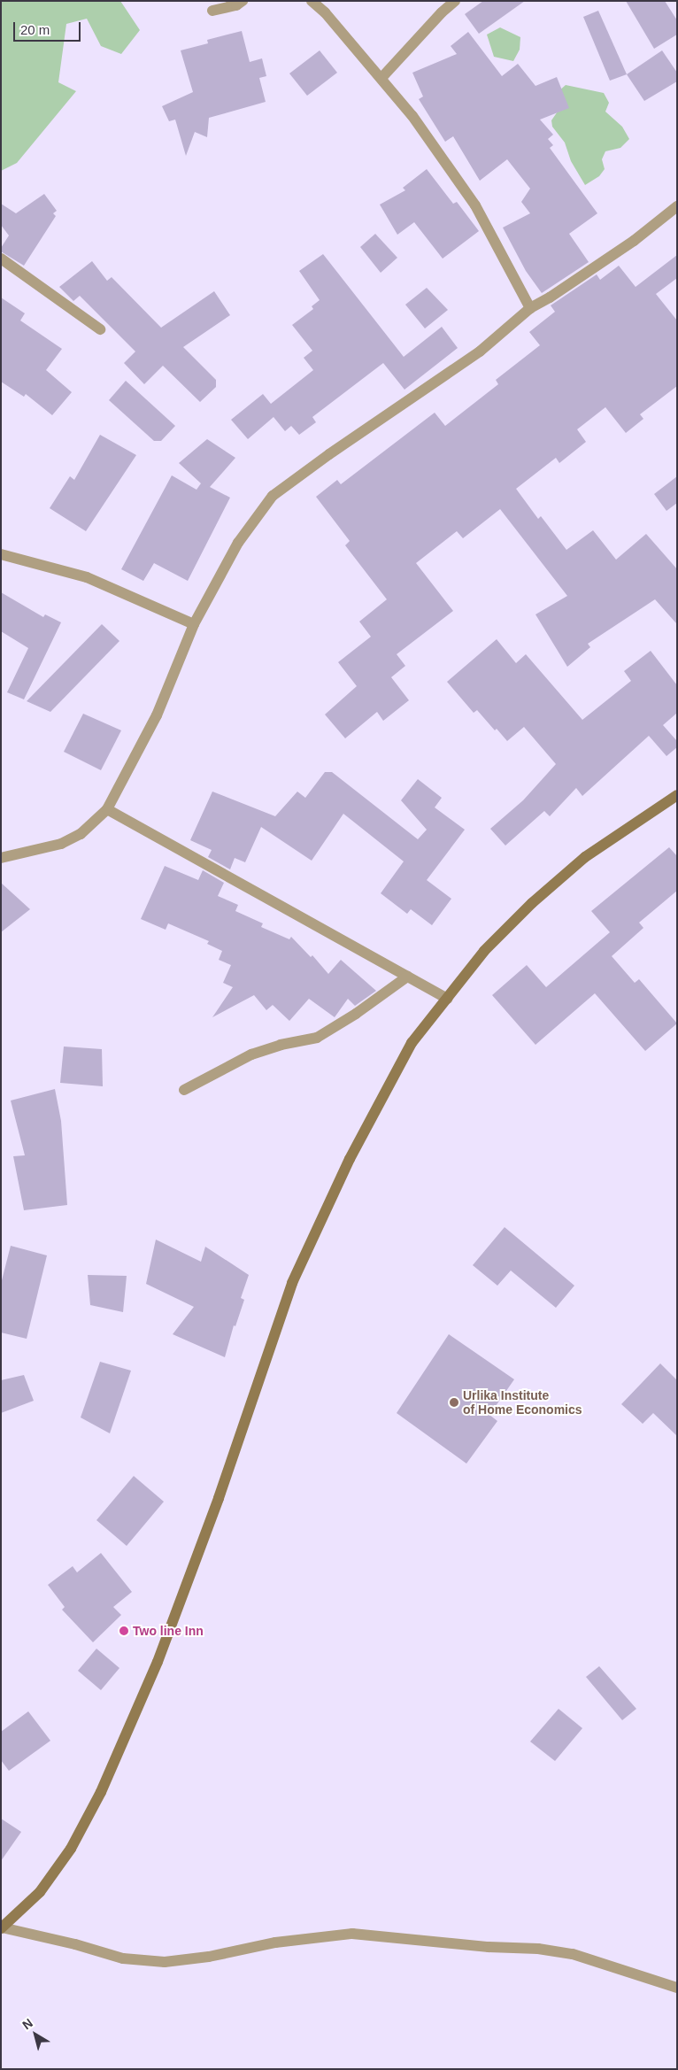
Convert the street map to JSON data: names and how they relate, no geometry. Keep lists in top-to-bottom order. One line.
{"places":["Urlika Institute of Home Economics","Two line Inn"],"scale_bar":"20 m","north":"top left"}
